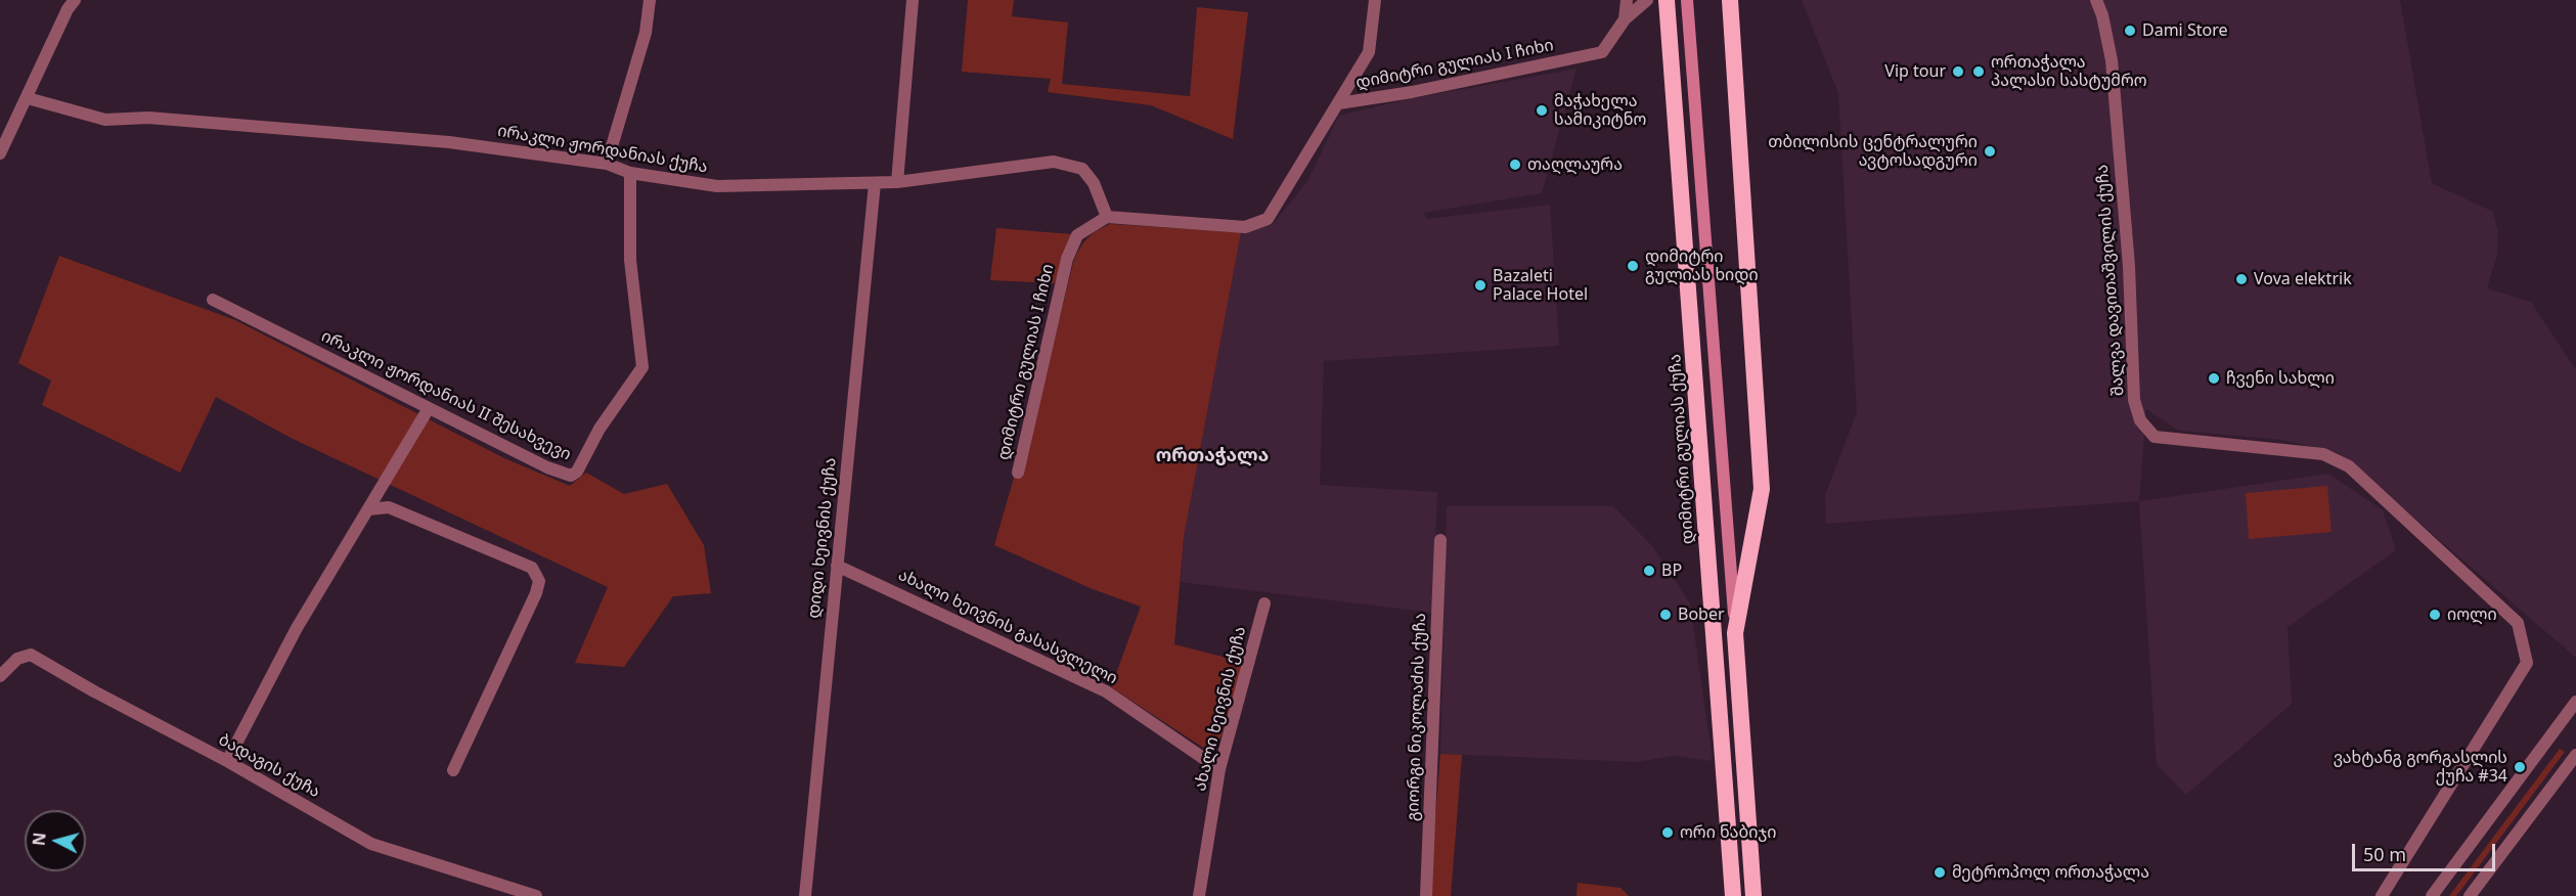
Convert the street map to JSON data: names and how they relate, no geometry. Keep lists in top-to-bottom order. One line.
{"streets":{"highway":["დიმიტრი გულიას ქუჩა"],"street":["დიმიტრი გულიას I ჩიხი","ირაკლი ჟორდანიას ქუჩა","შალვა დავითაშვილის ქუჩა","ირაკლი ჟორდანიას II შესახვევი","დიდი ხეივნის ქუჩა","ახალი ხეივნის გასასვლელი","ახალი ხეივნის ქუჩა","გიორგი ნიკოლაძის ქუჩა","ბადაგის ქუჩა"]},"crossings":[["დიმიტრი გულიას I ჩიხი","ირაკლი ჟორდანიას ქუჩა"],["ირაკლი ჟორდანიას ქუჩა","ირაკლი ჟორდანიას II შესახვევი"],["ირაკლი ჟორდანიას ქუჩა","დიდი ხეივნის ქუჩა"],["დიდი ხეივნის ქუჩა","ახალი ხეივნის გასასვლელი"],["ახალი ხეივნის გასასვლელი","ახალი ხეივნის ქუჩა"]],"districts":["ორთაჭალა"],"places":["Dami Store","Vip tour","ორთაჭალა პალასი სასტუმრო","მაჭახელა სამიკიტნო","თბილისის ცენტრალური ავტოსადგური","თაღლაურა","დიმიტრი გულიას ხიდი","Vova elektrik","Bazaleti Palace Hotel","ჩვენი სახლი","BP","Bober","იოლი","ვახტანგ გორგასლის ქუჩა #34","ორი ნაბიჯი","მეტროპოლ ორთაჭალა"],"scale_bar":"50 m","north":"left"}
